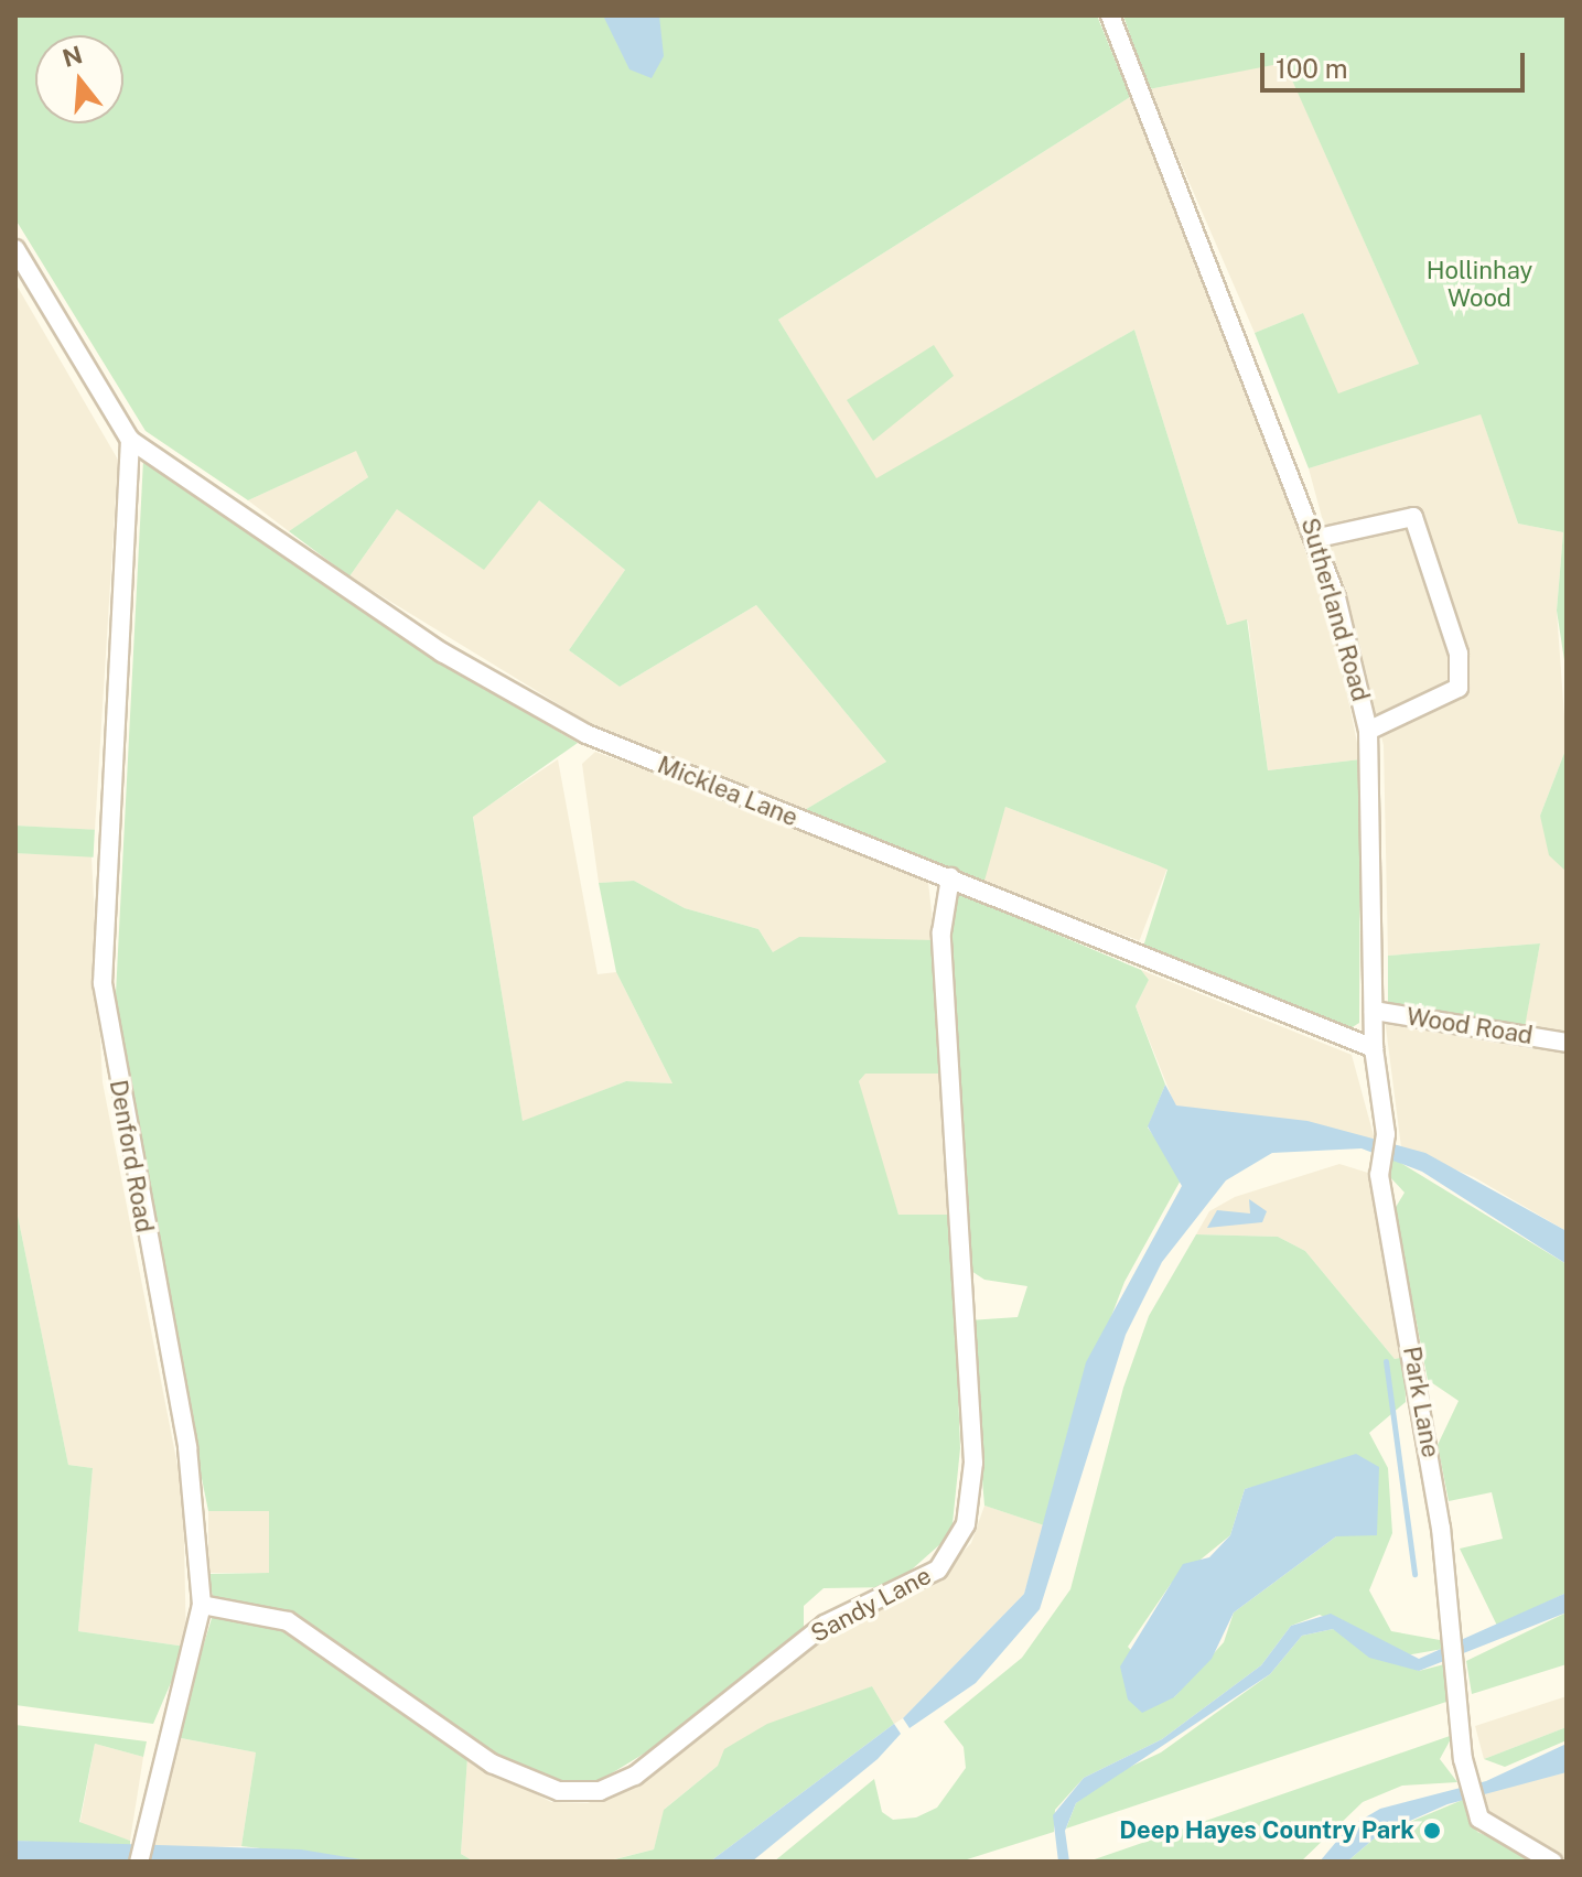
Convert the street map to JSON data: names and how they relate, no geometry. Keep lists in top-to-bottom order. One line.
{"streets":{"street":["Sutherland Road","Micklea Lane","Wood Road","Denford Road","Park Lane","Sandy Lane"]},"crossings":[["Sutherland Road","Micklea Lane"],["Sutherland Road","Wood Road"],["Sutherland Road","Park Lane"],["Micklea Lane","Denford Road"],["Micklea Lane","Sandy Lane"],["Denford Road","Sandy Lane"]],"parks":["Hollinhay Wood"],"places":["Deep Hayes Country Park"],"scale_bar":"100 m","north":"top"}
